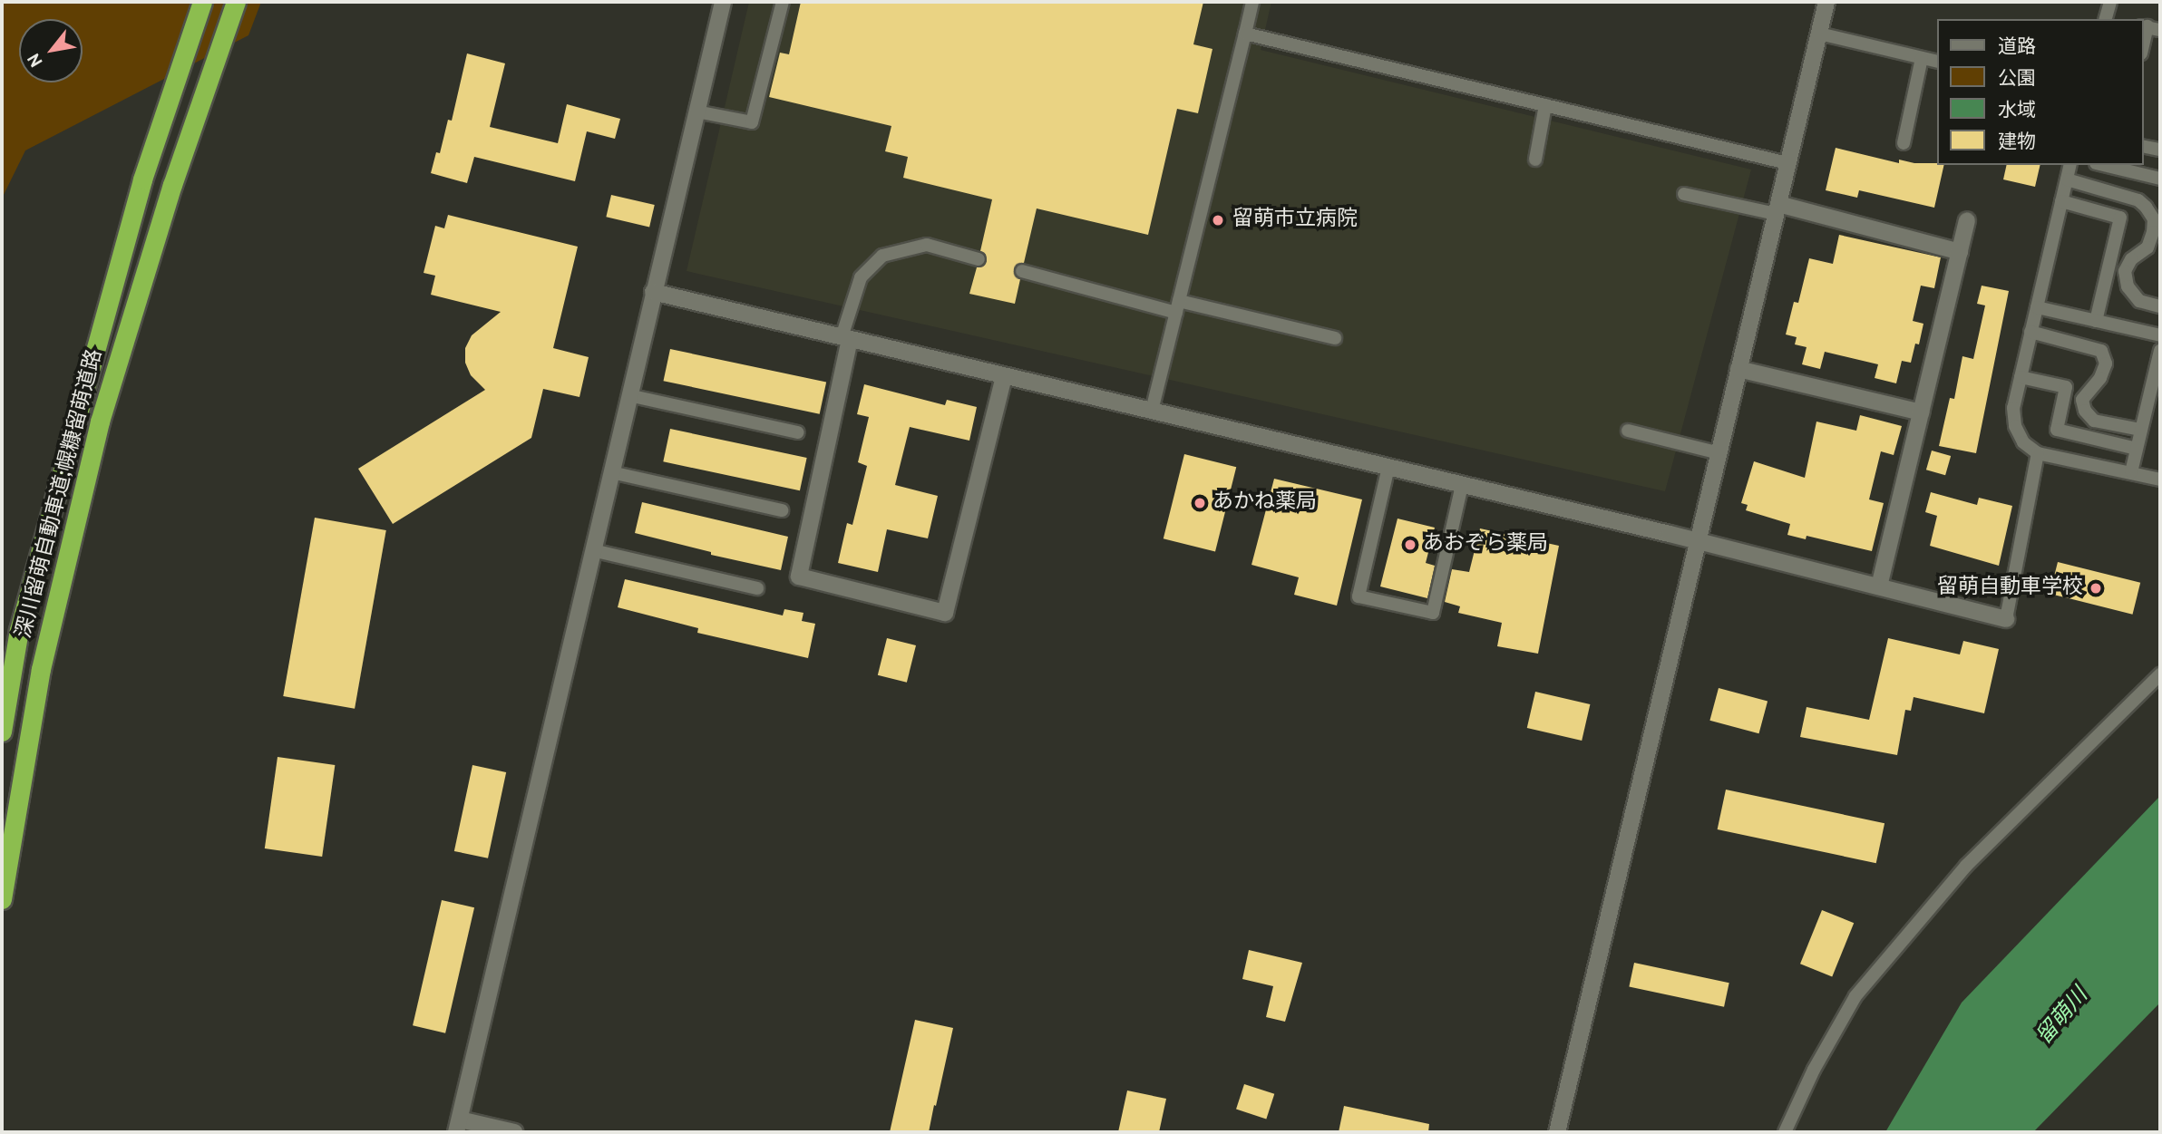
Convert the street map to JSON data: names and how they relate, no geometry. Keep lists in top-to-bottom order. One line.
{"streets":{"highway":["深川留萌自動車道;幌糠留萌道路"]},"water":["留萌川"],"places":["留萌市立病院","あかね薬局","あおぞら薬局","留萌自動車学校"],"legend":["道路","公園","水域","建物"],"north":"bottom left"}
